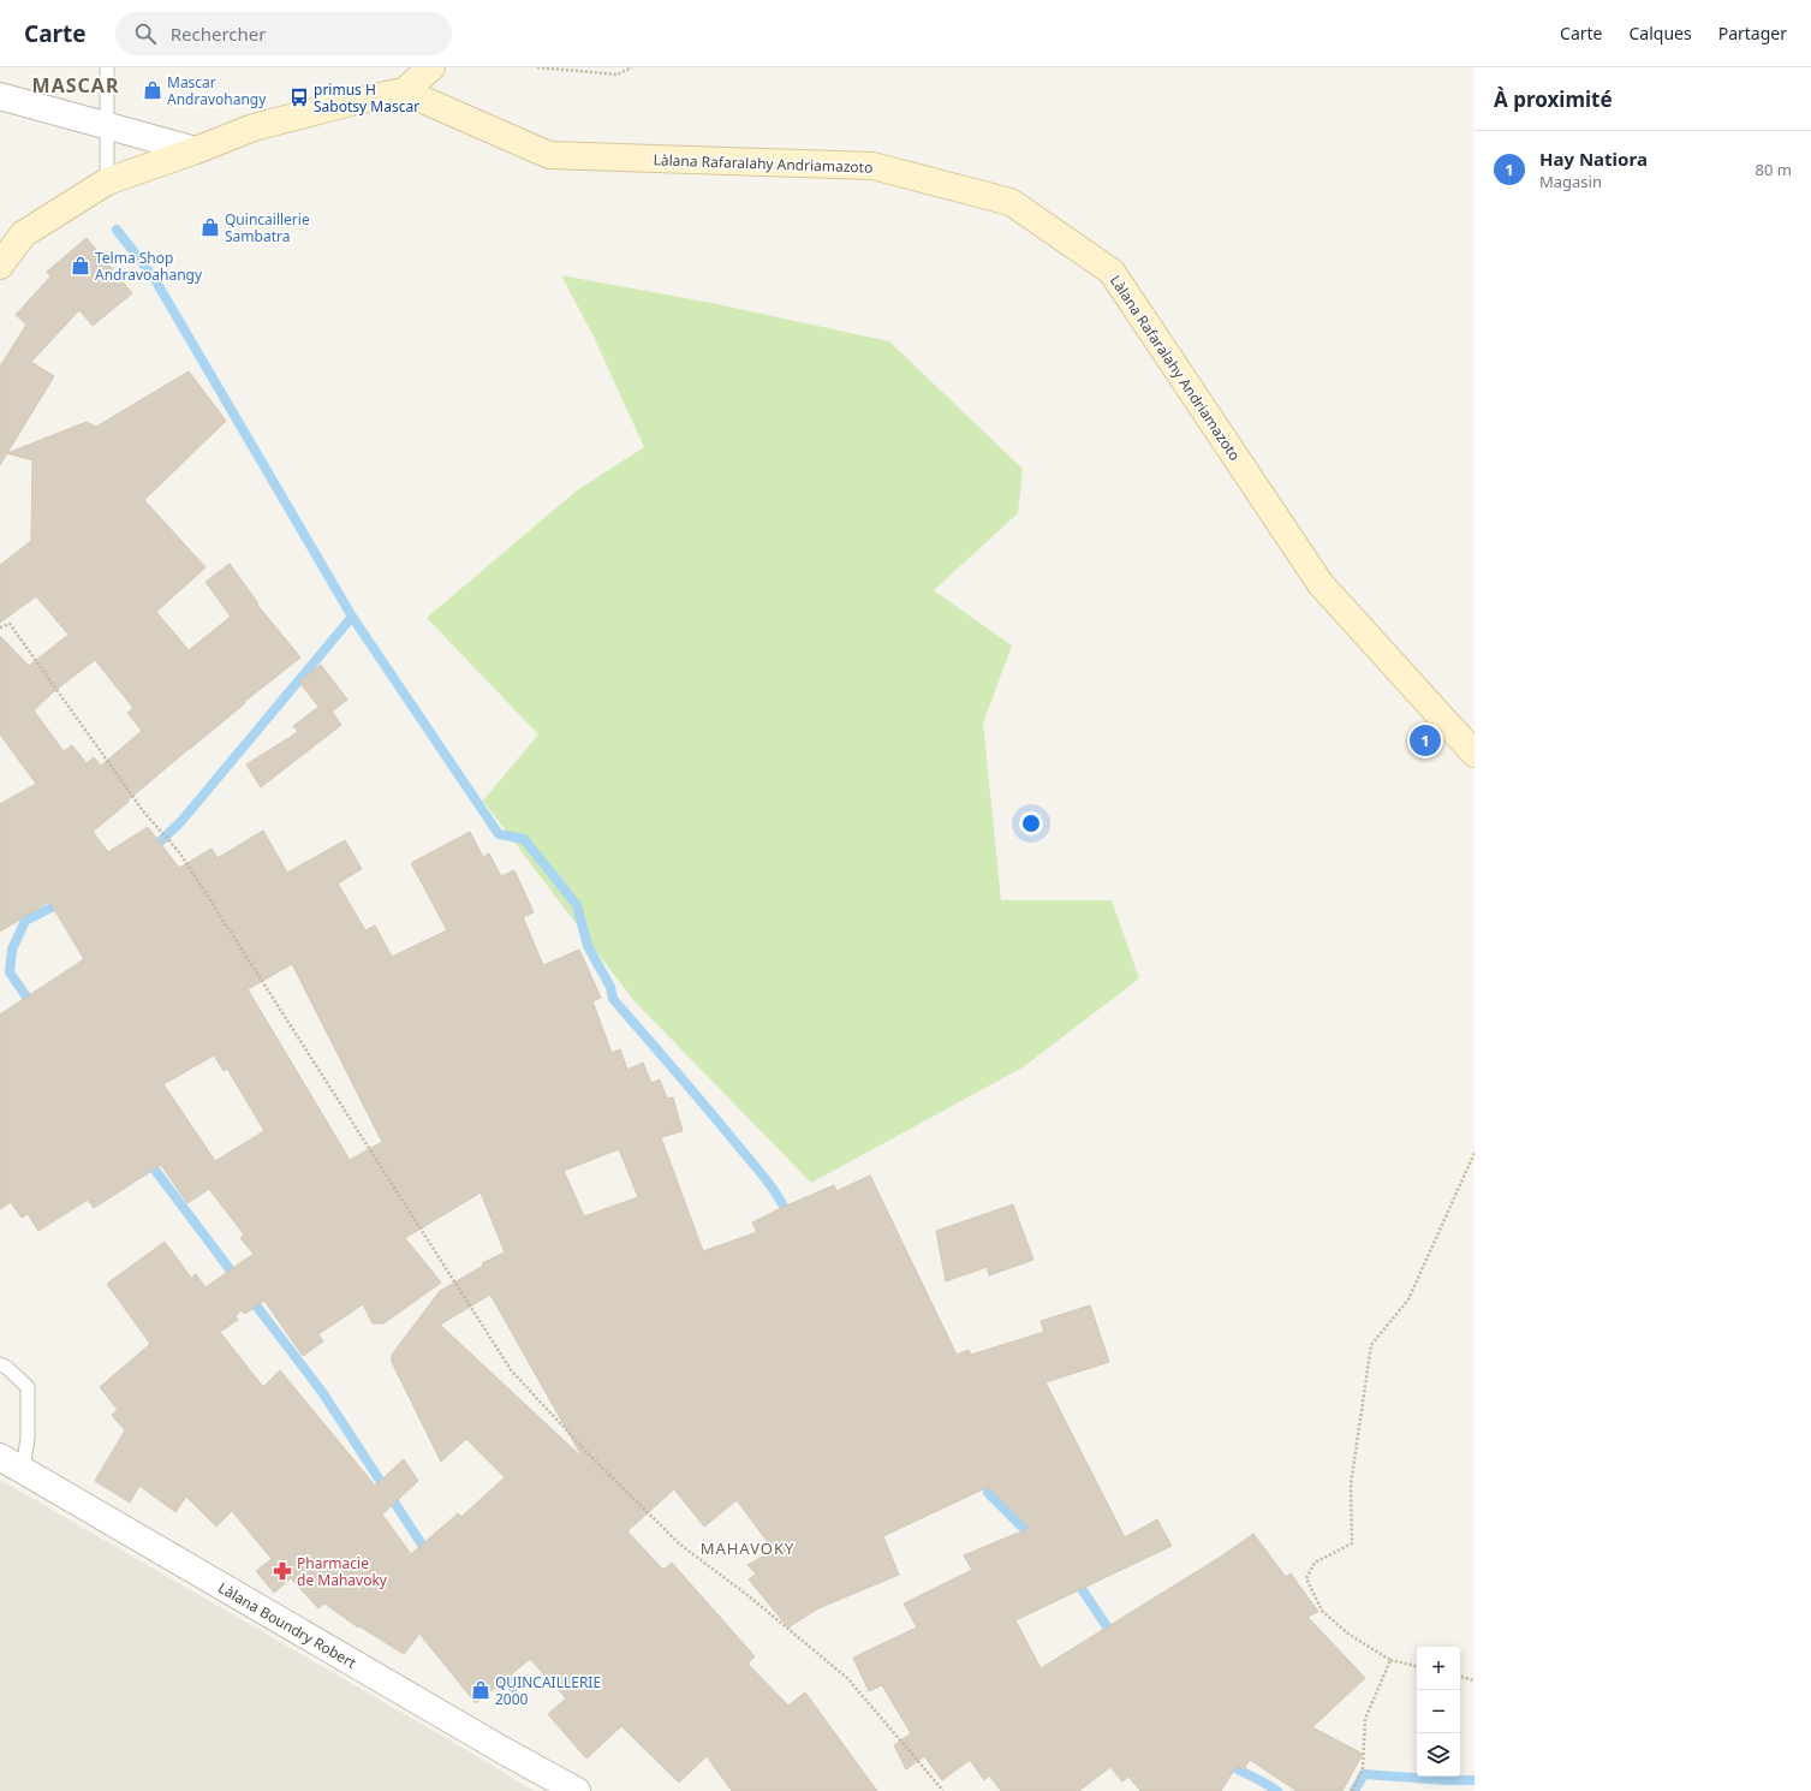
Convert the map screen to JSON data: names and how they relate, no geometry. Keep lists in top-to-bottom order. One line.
{"streets":{"main road":["Làlana Rafaralahy Andriamazoto"],"street":["Làlana Boundry Robert"]},"districts":["MASCAR","MAHAVOKY"],"places":{"shop":["Mascar Andravohangy","Quincaillerie Sambatra","Telma Shop Andravoahangy","QUINCAILLERIE 2000"],"bus stop":["primus H Sabotsy Mascar"],"pharmacy":["Pharmacie de Mahavoky"]},"page":{"header":"Carte","search":"Rechercher","nav":["Carte","Calques","Partager"],"heading":"À proximité","list":[{"mark":"1","name":"Hay Natiora","note":"Magasin","value":"80 m"}],"pins":"1","map_buttons":["+","−"]}}
